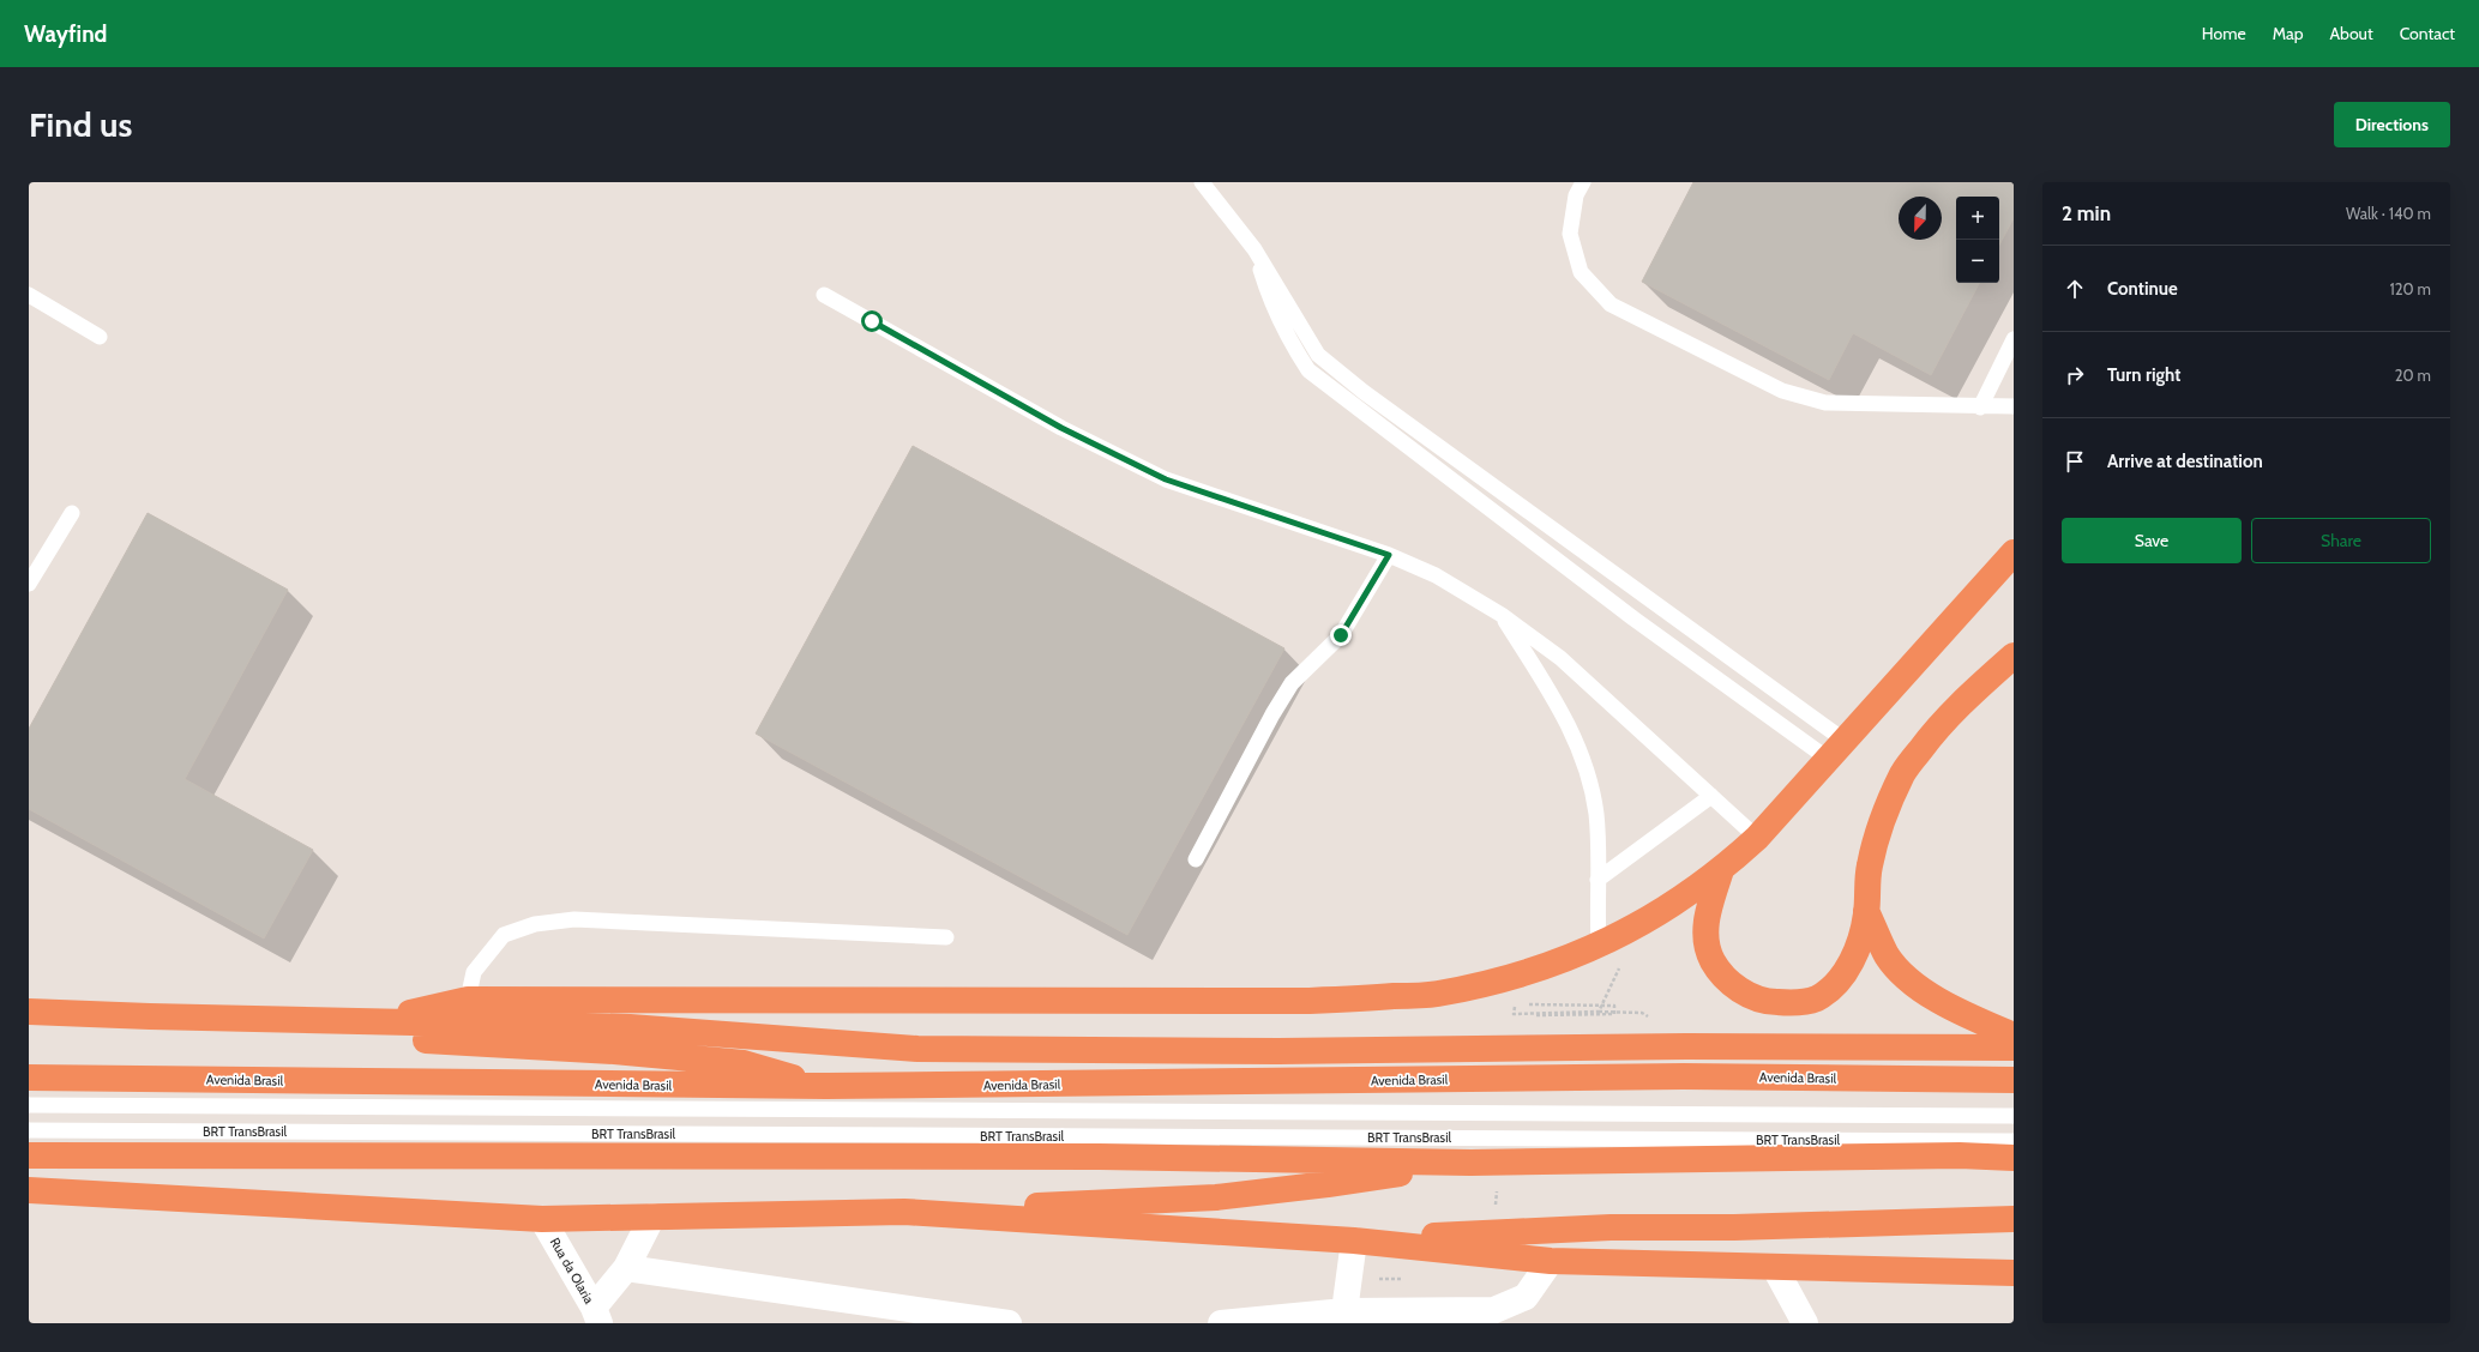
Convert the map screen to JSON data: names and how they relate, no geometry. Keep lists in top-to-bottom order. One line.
{"streets":{"highway":["Avenida Brasil"],"street":["Rua da Olaria"],"lane":["BRT TransBrasil"]},"north":"bottom","page":{"header":"Wayfind","nav":["Home","Map","About","Contact"],"buttons":["Directions",["Save","Share"]],"title":"Find us","heading":["2 min","Walk · 140 m"],"map_buttons":["+","−"],"list":[["Continue","120 m"],["Turn right","20 m"],"Arrive at destination"]}}
